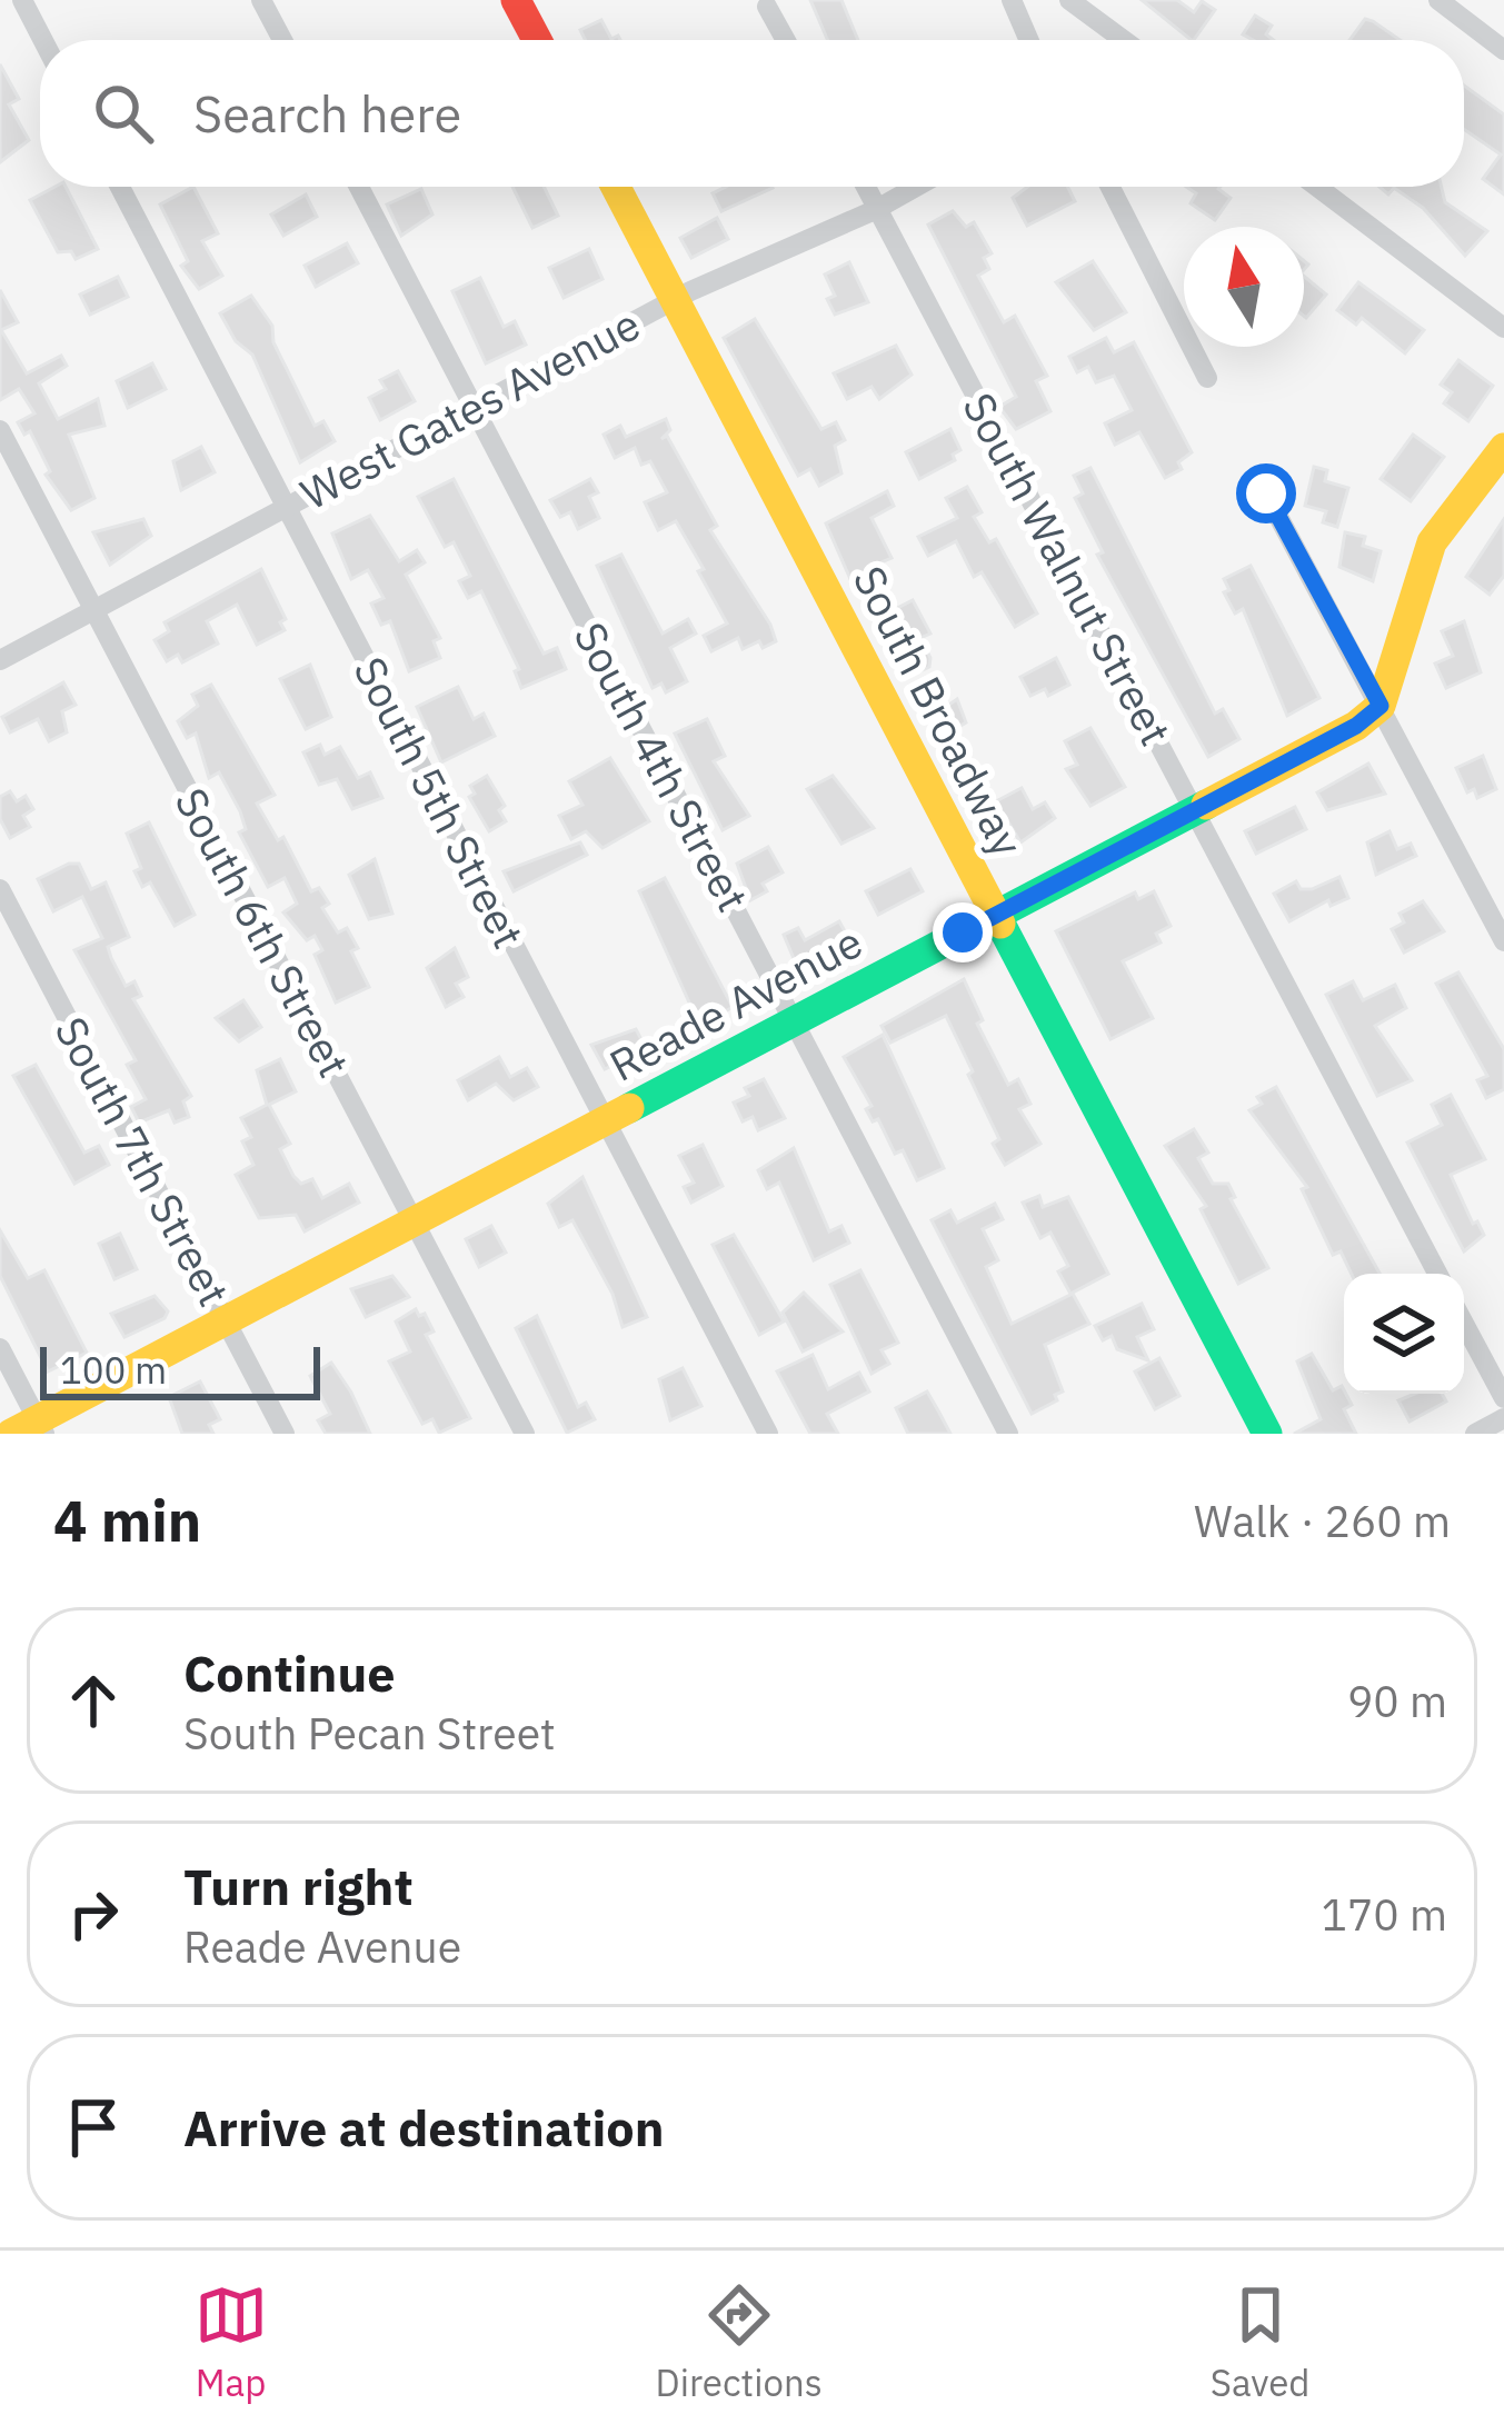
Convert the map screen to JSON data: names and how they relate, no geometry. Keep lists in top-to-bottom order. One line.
{"streets":{"street":["West Gates Avenue","South Walnut Street","South Broadway","South 4th Street","South 5th Street","South 6th Street","Reade Avenue","South 7th Street"]},"crossings":[["West Gates Avenue","South Walnut Street"],["West Gates Avenue","South Broadway"],["West Gates Avenue","South 4th Street"],["West Gates Avenue","South 5th Street"],["West Gates Avenue","South 6th Street"],["South Walnut Street","Reade Avenue"],["South Broadway","Reade Avenue"],["South 4th Street","Reade Avenue"],["South 5th Street","Reade Avenue"],["South 6th Street","Reade Avenue"],["Reade Avenue","South 7th Street"]],"scale_bar":"100 m","north":"top","page":{"search":"Search here","scale":"100 m","heading":["4 min","Walk · 260 m"],"list":[["Continue","South Pecan Street","90 m"],["Turn right","Reade Avenue","170 m"],"Arrive at destination"],"nav":["Map","Directions","Saved"]}}
